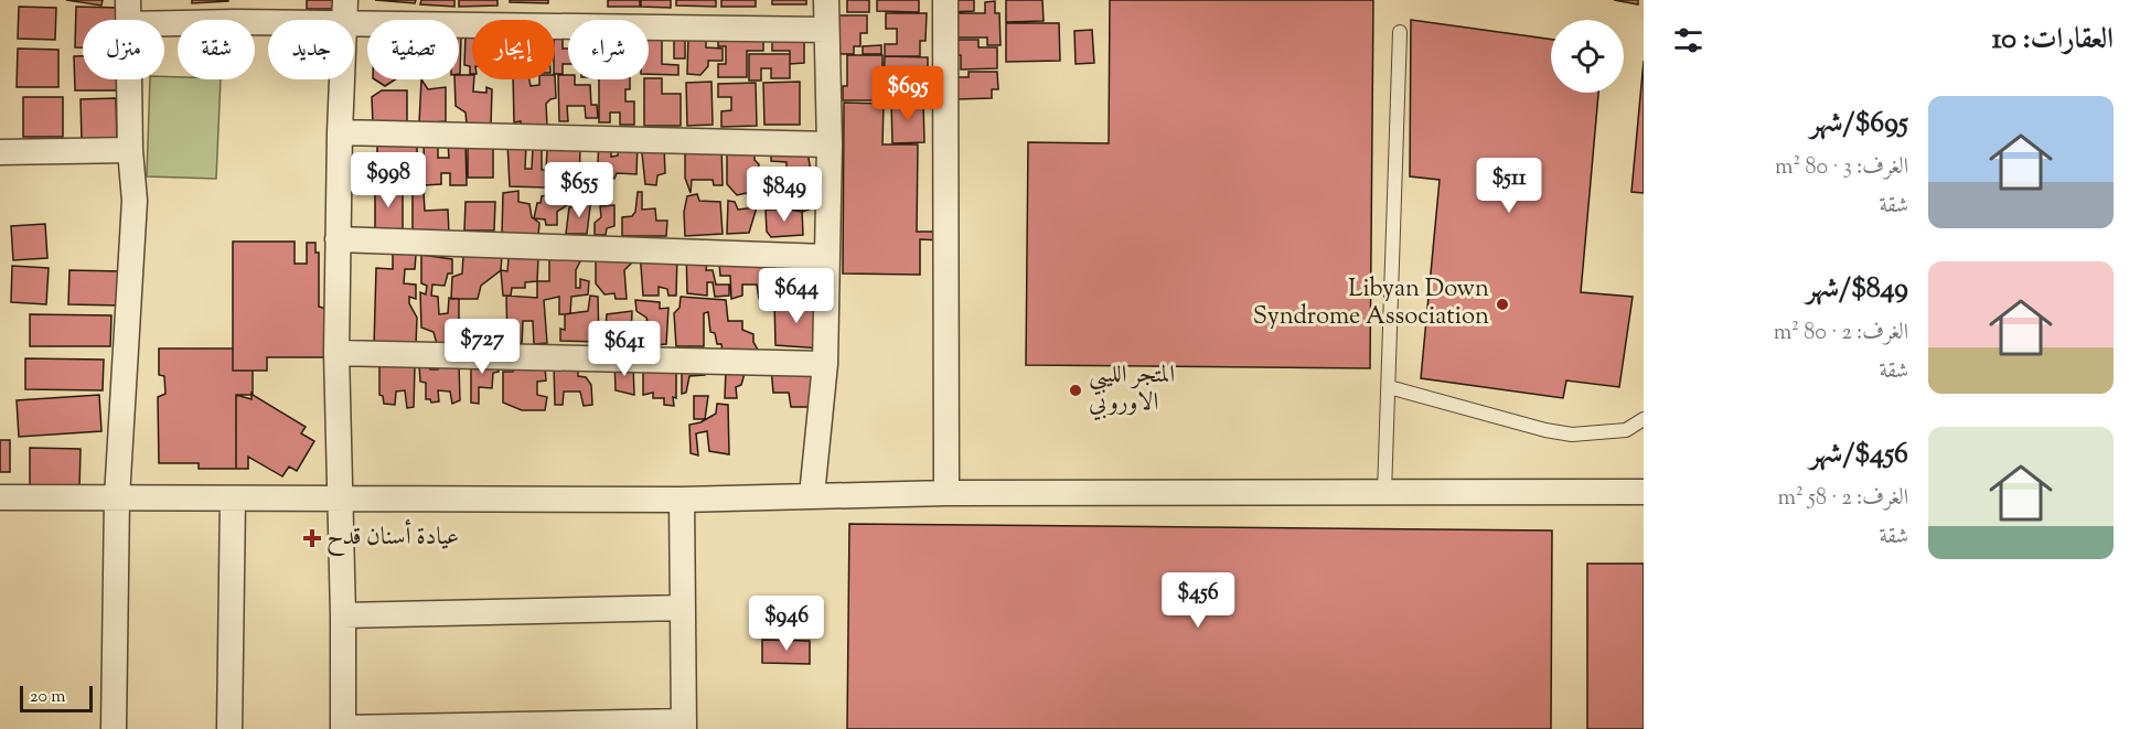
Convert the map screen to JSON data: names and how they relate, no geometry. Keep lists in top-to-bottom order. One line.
{"places":{"other":["Libyan Down Syndrome Association","المتجر الليبي الاوروبي"],"health":["عيادة أسنان قدح"]},"scale_bar":"20 m","page":{"heading":"العقارات: 10","chip":["شراء","إيجار","تصفية","جديد","شقة","منزل"],"price":["$695","$998","$511","$655","$849","$644","$727","$641","$456","$946"],"list":[{"name":"$695/شهر","note":"الغرف: 3 · 80 m² · شقة"},{"name":"$849/شهر","note":"الغرف: 2 · 80 m² · شقة"},{"name":"$456/شهر","note":"الغرف: 2 · 58 m² · شقة"}],"scale":"20 m"}}
